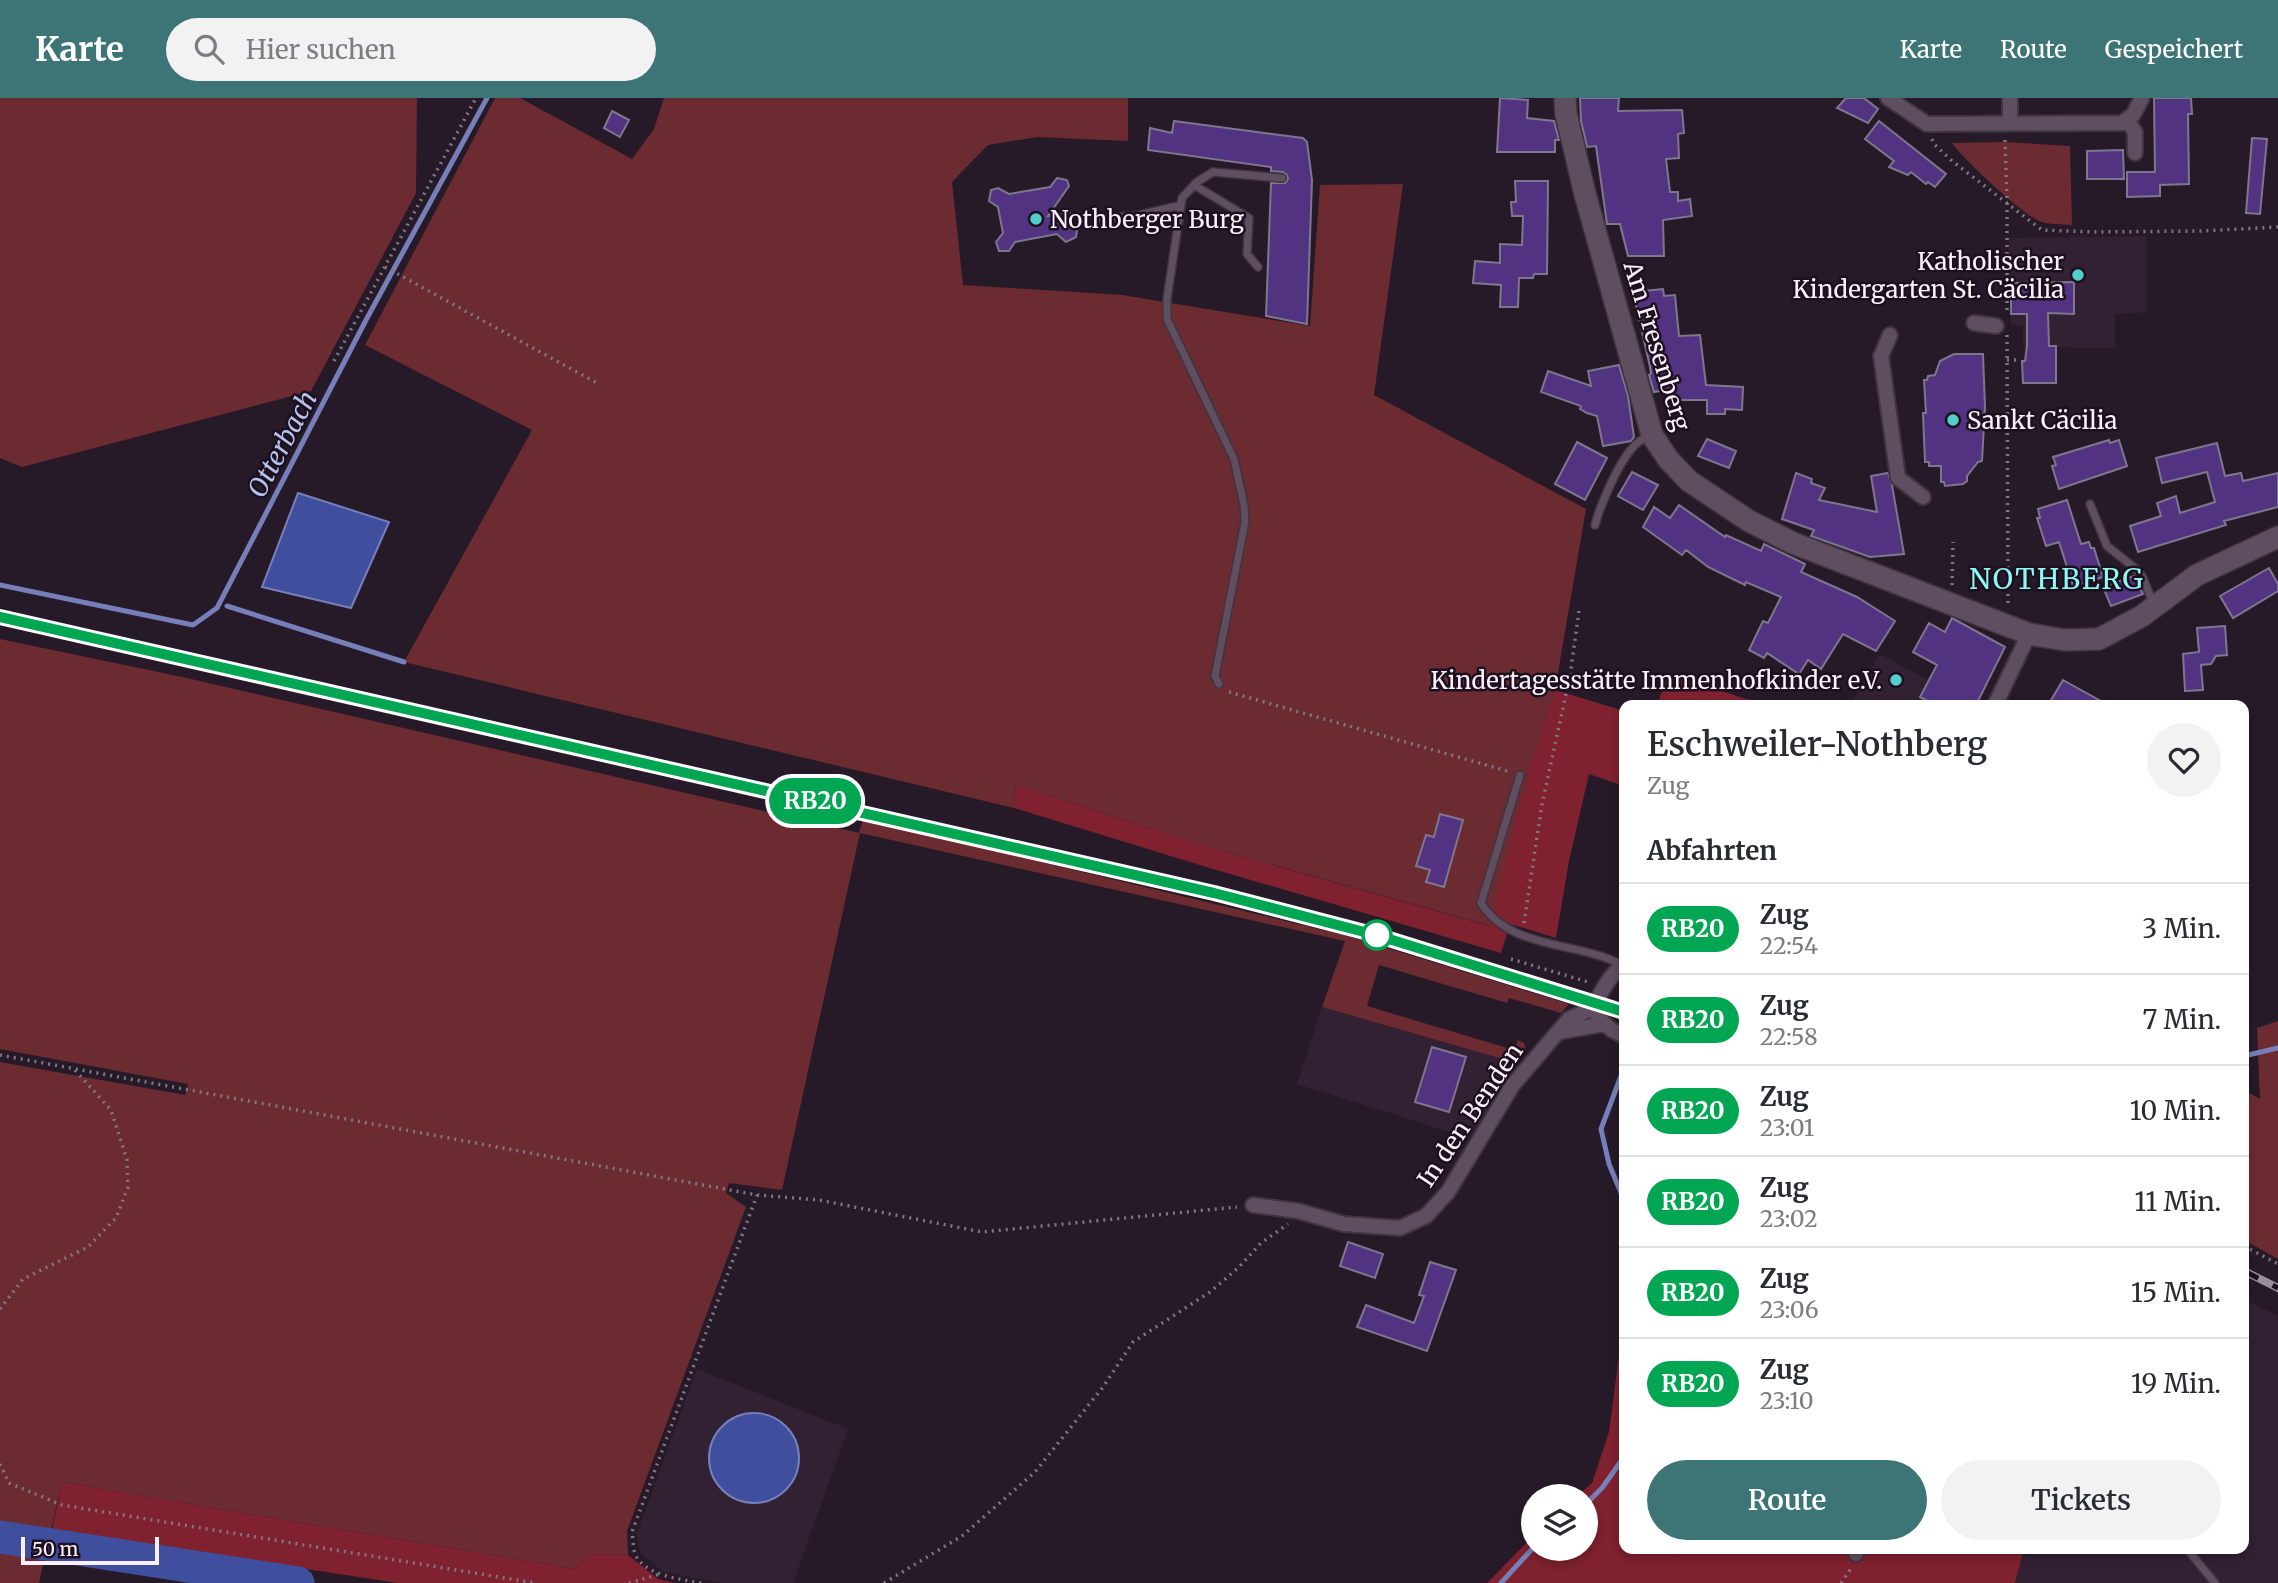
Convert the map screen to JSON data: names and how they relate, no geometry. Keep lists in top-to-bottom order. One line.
{"streets":{"street":["Am Fresenberg","In den Benden"]},"districts":["NOTHBERG"],"water":["Otterbach"],"places":["Nothberger Burg","Katholischer Kindergarten St. Cäcilia","Sankt Cäcilia","Kindertagesstätte Immenhofkinder e.V."],"scale_bar":"50 m","page":{"header":"Karte","search":"Hier suchen","nav":["Karte","Route","Gespeichert"],"on_map":"RB20","heading":[["Eschweiler-Nothberg","Zug"],"Abfahrten"],"list":[{"mark":"RB20","name":"Zug","note":"22:54","value":"3 Min."},{"mark":"RB20","name":"Zug","note":"22:58","value":"7 Min."},{"mark":"RB20","name":"Zug","note":"23:01","value":"10 Min."},{"mark":"RB20","name":"Zug","note":"23:02","value":"11 Min."},{"mark":"RB20","name":"Zug","note":"23:06","value":"15 Min."},{"mark":"RB20","name":"Zug","note":"23:10","value":"19 Min."}],"buttons":["Route","Tickets"],"scale":"50 m"}}
